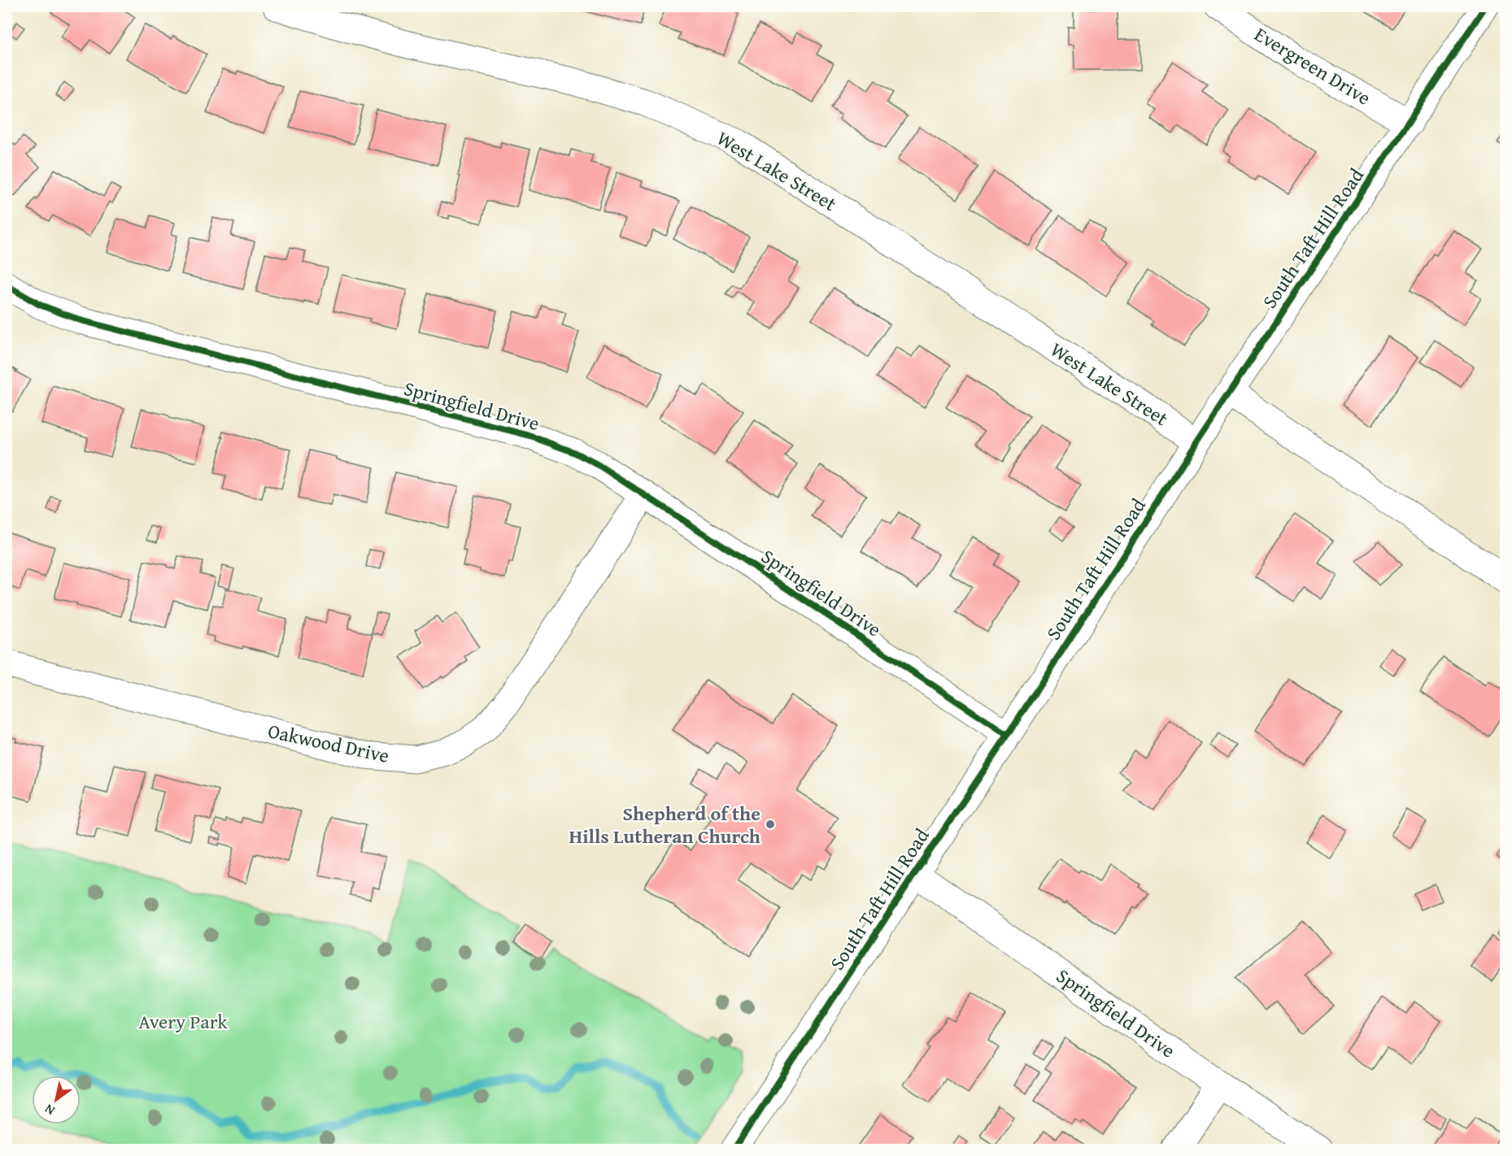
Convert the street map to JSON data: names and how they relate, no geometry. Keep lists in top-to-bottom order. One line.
{"streets":{"street":["Evergreen Drive","West Lake Street","South Taft Hill Road","Springfield Drive","Oakwood Drive"]},"crossings":[["Evergreen Drive","South Taft Hill Road"],["West Lake Street","South Taft Hill Road"],["South Taft Hill Road","Springfield Drive"],["Springfield Drive","Oakwood Drive"]],"parks":["Avery Park"],"places":["Shepherd of the Hills Lutheran Church"],"north":"bottom left"}
